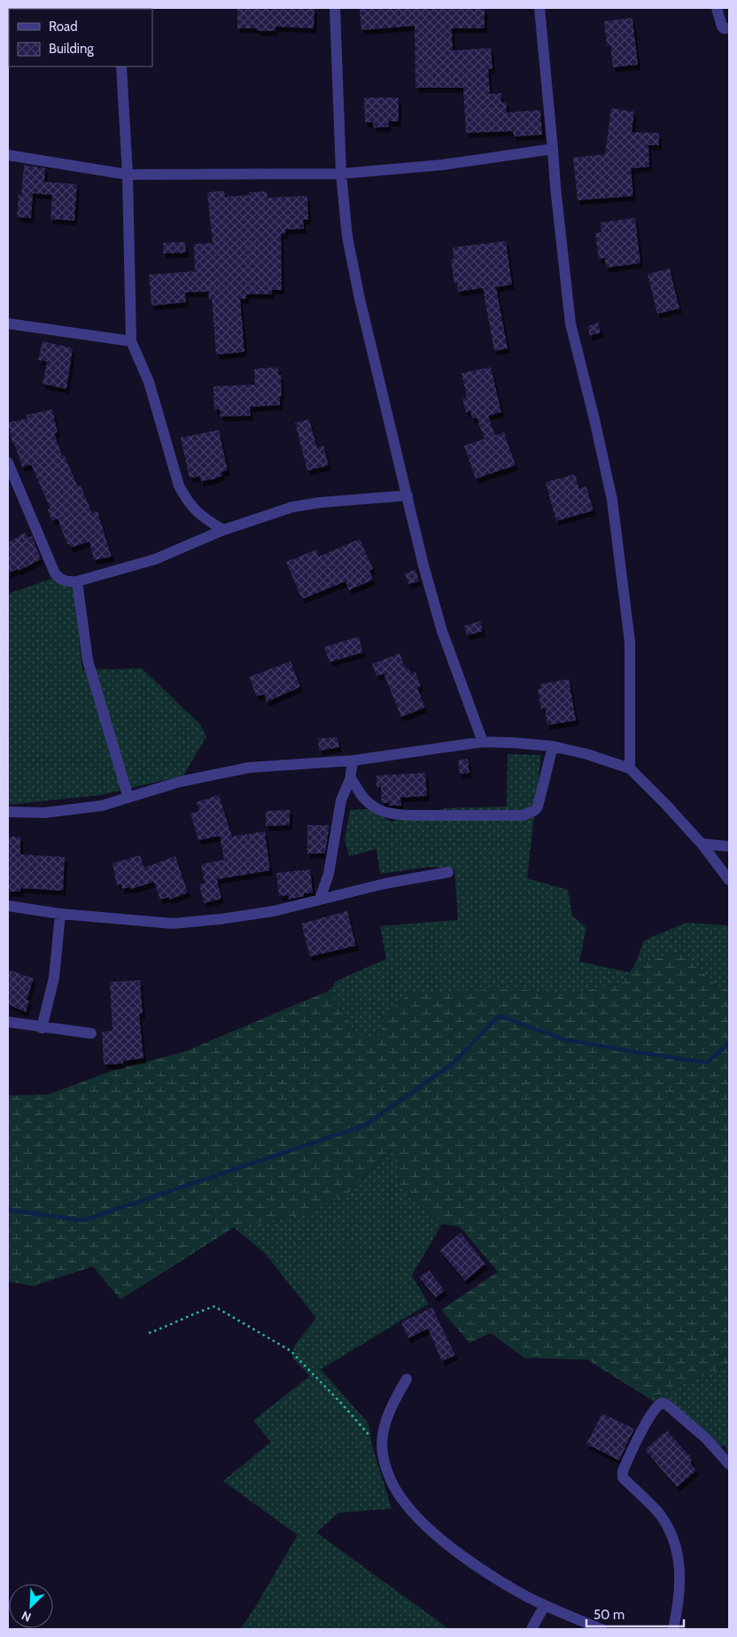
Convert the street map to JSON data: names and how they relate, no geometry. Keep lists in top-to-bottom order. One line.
{"legend":["Road","Building"],"scale_bar":"50 m","north":"bottom left"}
